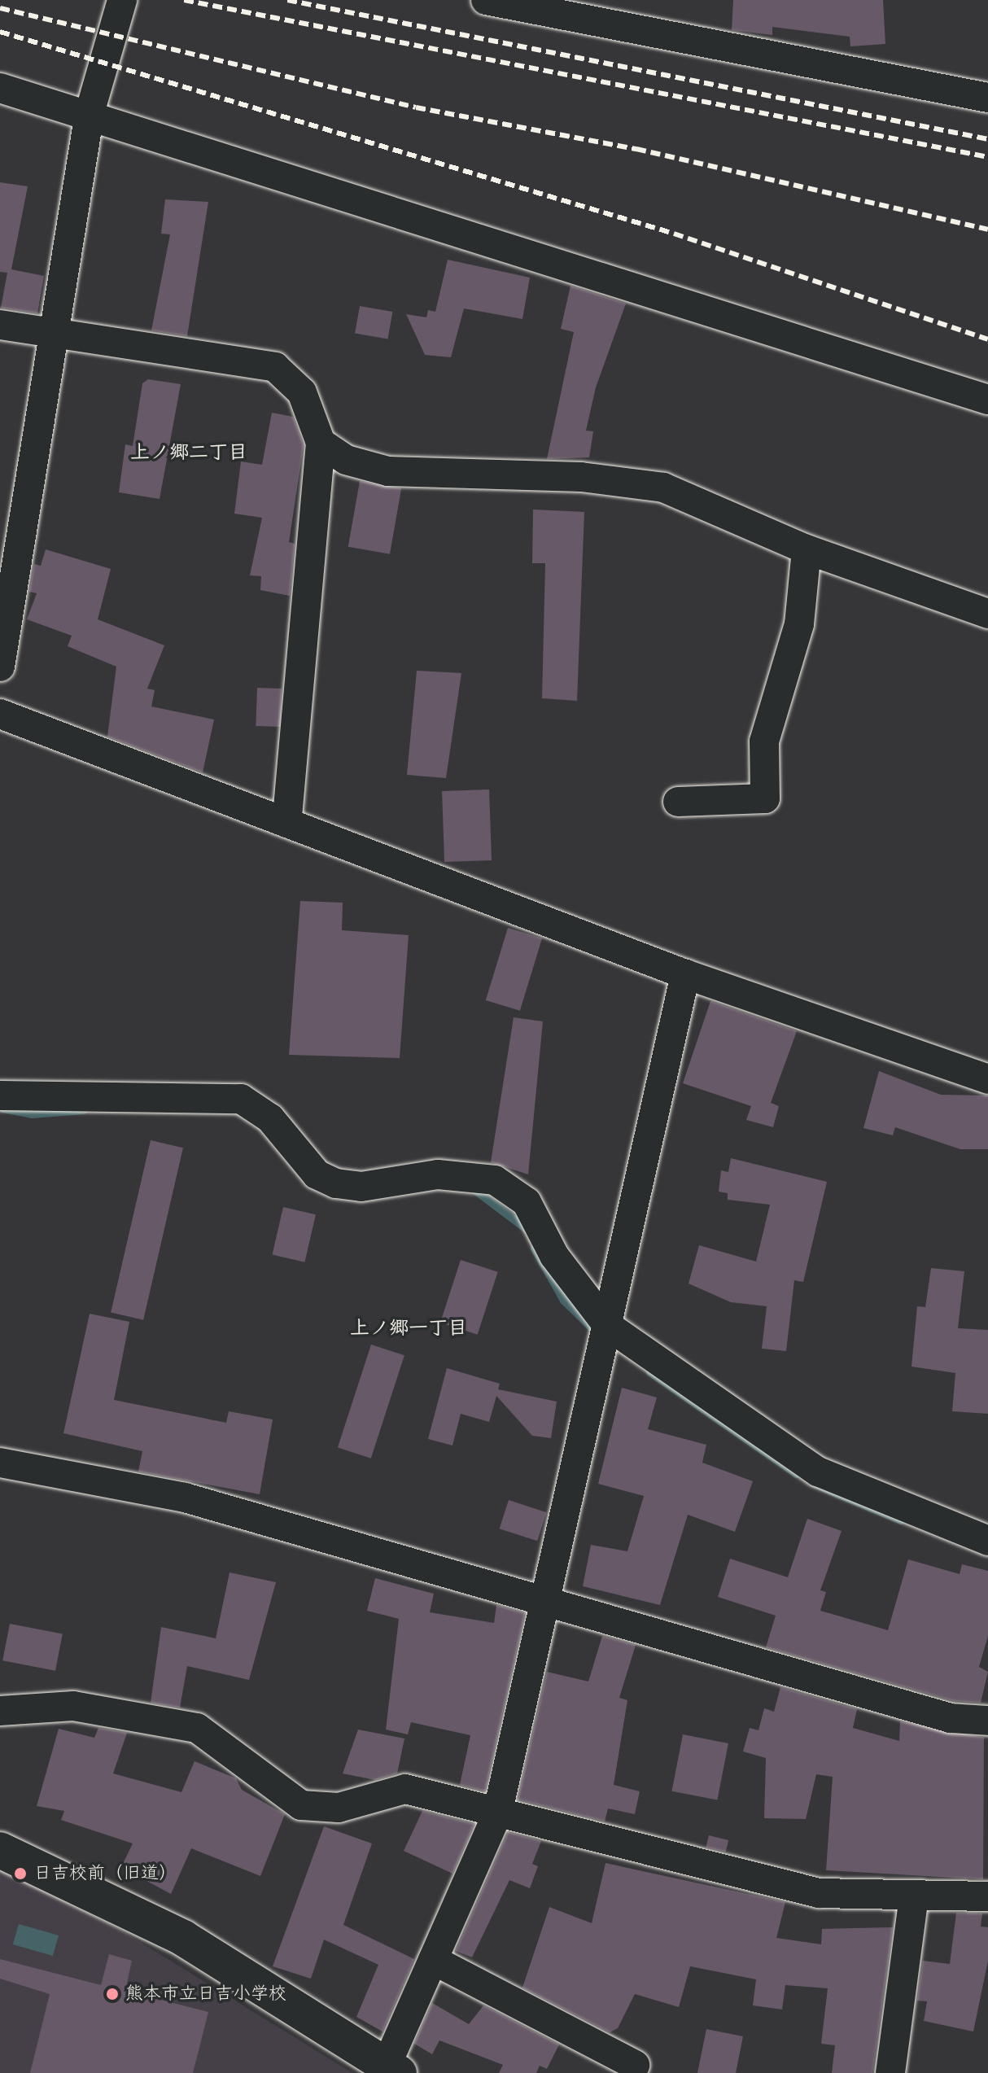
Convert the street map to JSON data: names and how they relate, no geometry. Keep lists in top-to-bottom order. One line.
{"districts":["上ノ郷二丁目","上ノ郷一丁目"],"places":["日吉校前（旧道）","熊本市立日吉小学校"]}
